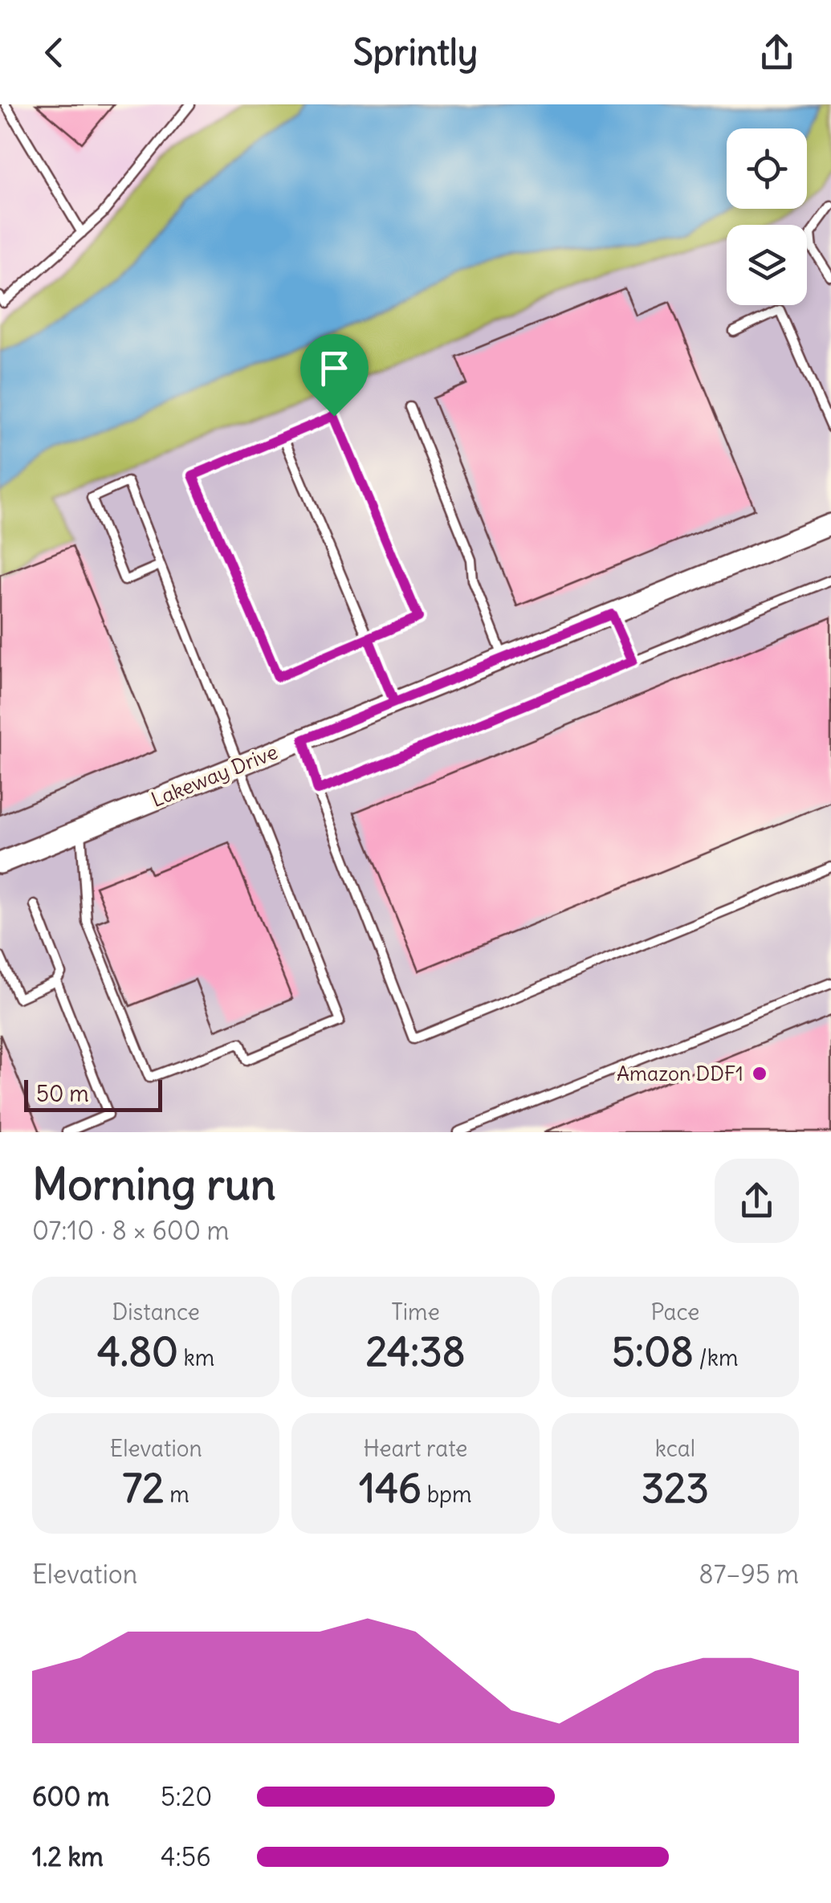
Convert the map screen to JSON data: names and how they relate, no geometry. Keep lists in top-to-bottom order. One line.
{"streets":{"street":["Lakeway Drive"]},"places":["Amazon DDF1"],"scale_bar":"50 m","page":{"header":"Sprintly","scale":"50 m","heading":["Morning run","07:10 · 8 × 600 m"],"stats":[["Distance","4.80 km"],["Time","24:38"],["Pace","5:08 /km"],["Elevation","72 m"],["Heart rate","146 bpm"],["kcal","323"]],"chart":["Elevation","87–95 m"],"list":[{"name":"600 m","note":"5:20"},{"name":"1.2 km","note":"4:56"}]}}
